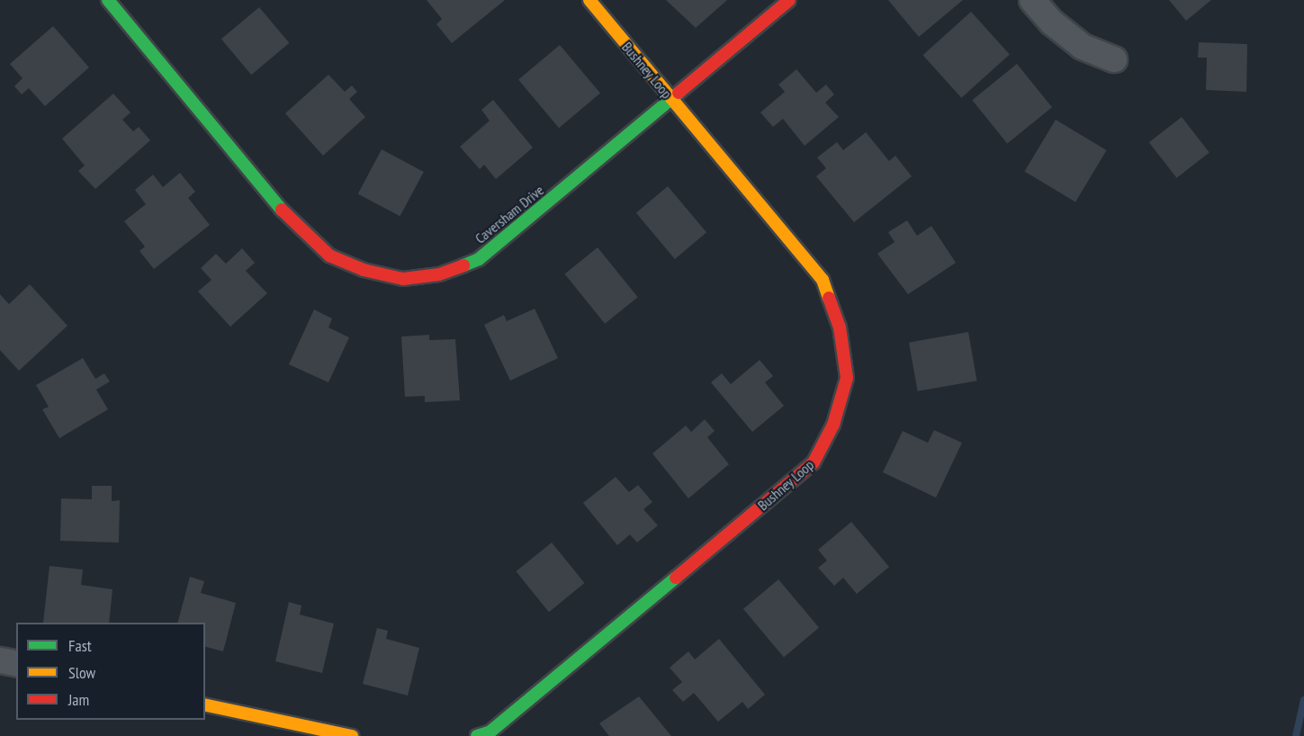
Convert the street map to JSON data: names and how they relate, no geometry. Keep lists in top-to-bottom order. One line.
{"streets":{"street":["Bushney Loop","Caversham Drive"]},"crossings":[["Bushney Loop","Caversham Drive"]],"legend":["Fast","Slow","Jam"]}
